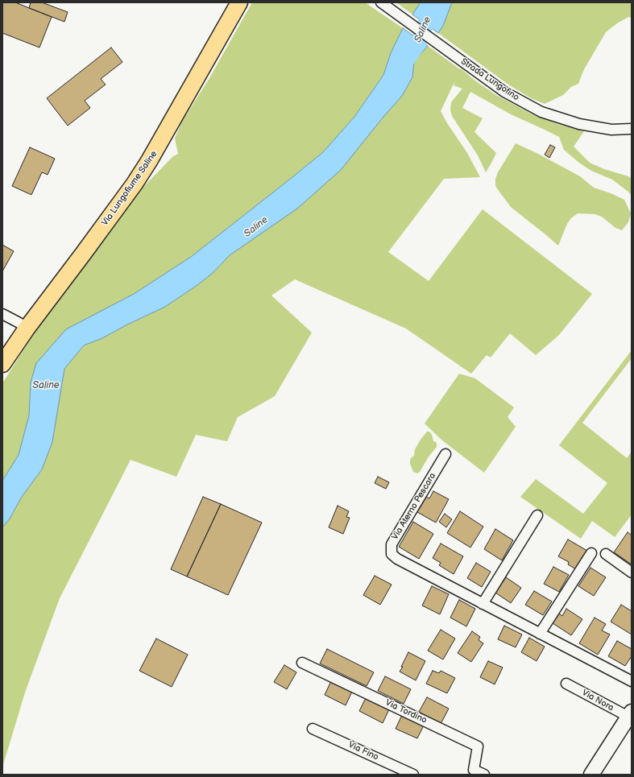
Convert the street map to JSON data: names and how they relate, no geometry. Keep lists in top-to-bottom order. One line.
{"streets":{"main road":["Via Lungofiume Saline"],"street":["Strada Lungofino","Via Aterno Pescara","Via Nora","Via Tordino","Via Fino"]},"water":["Saline"]}
